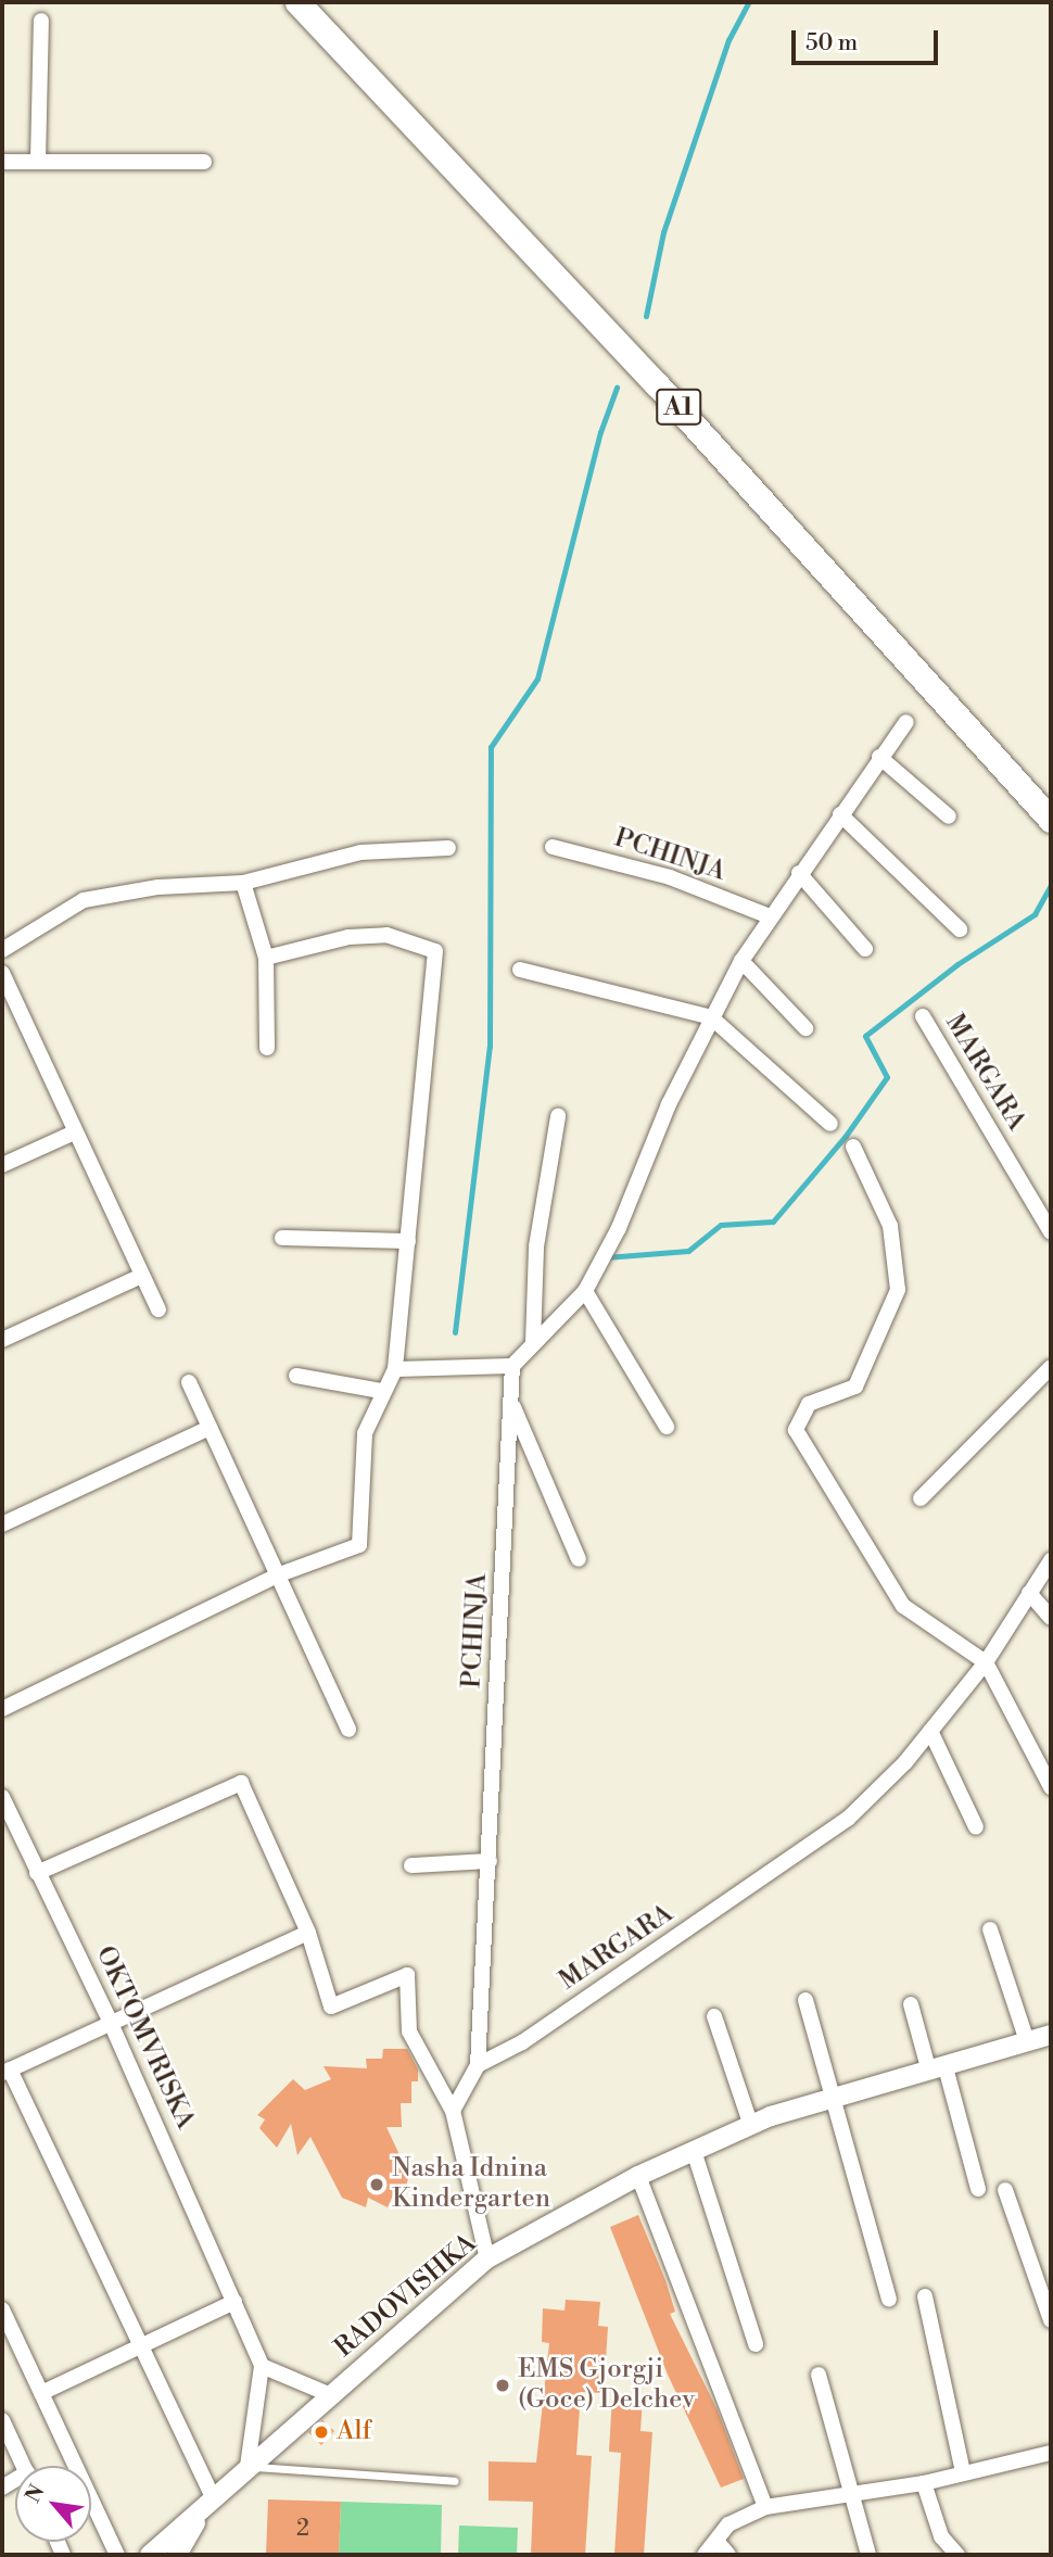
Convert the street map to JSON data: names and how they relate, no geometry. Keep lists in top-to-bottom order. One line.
{"streets":{"main road":["A1"],"street":["PCHINJA","MARGARA","OKTOMVRISKA","RADOVISHKA"]},"crossings":[["PCHINJA","MARGARA"],["OKTOMVRISKA","RADOVISHKA"]],"places":["Nasha Idnina Kindergarten","EMS Gjorgji (Goce) Delchev","Alf"],"house_numbers":["2"],"scale_bar":"50 m","north":"top left"}
